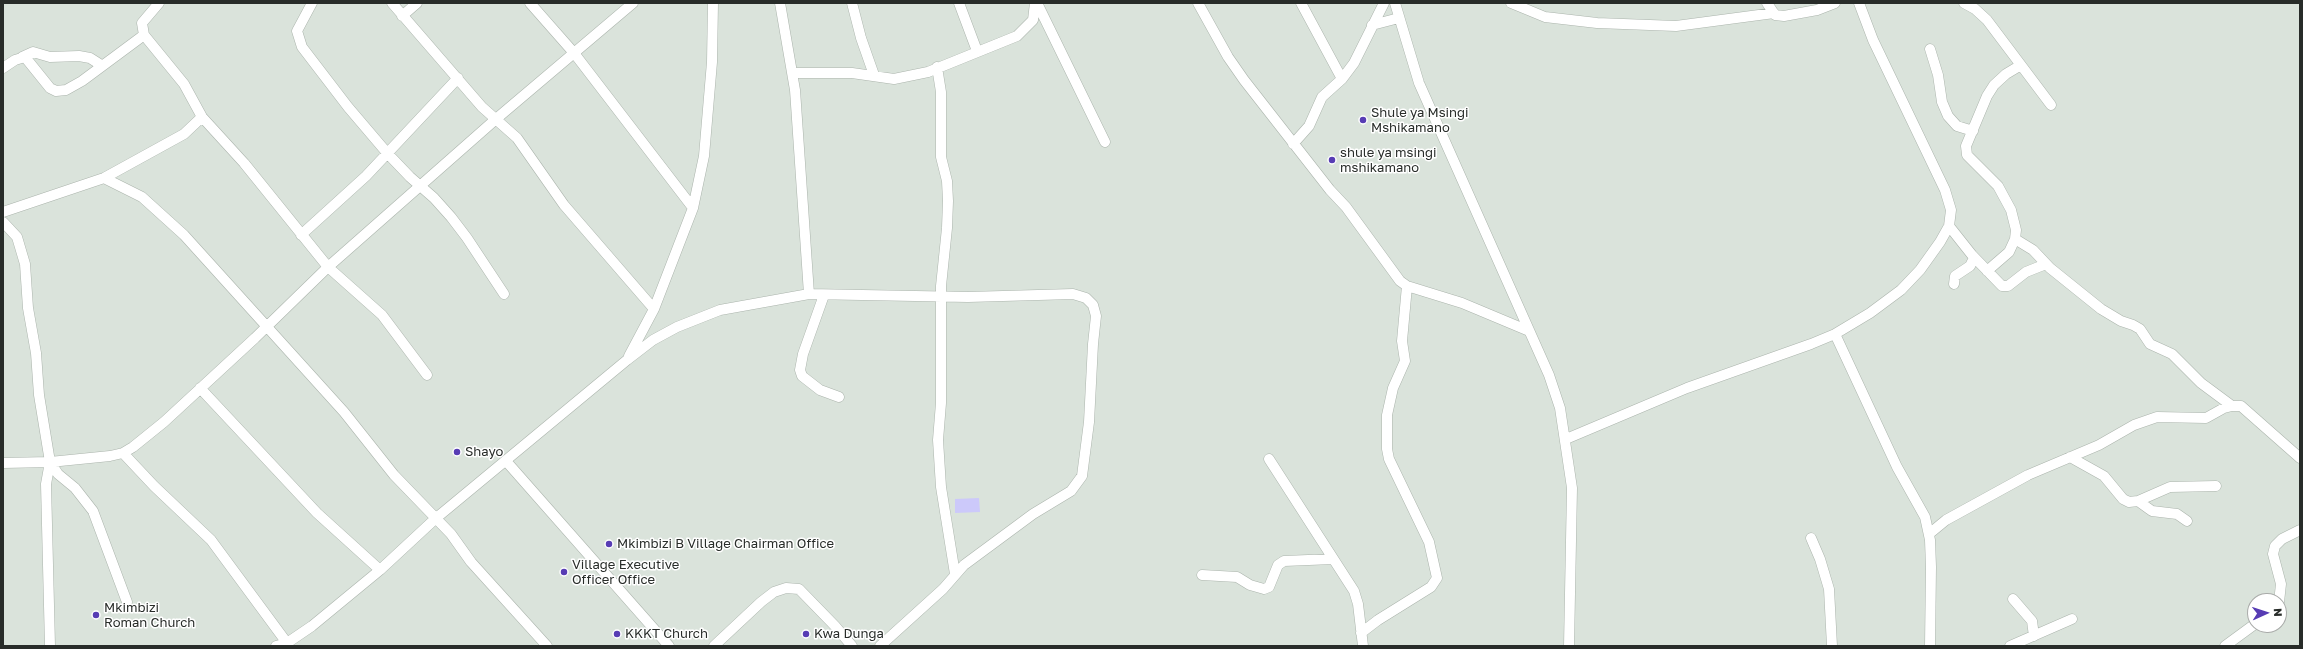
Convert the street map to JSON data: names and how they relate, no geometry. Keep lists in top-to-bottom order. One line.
{"places":["Shule ya Msingi Mshikamano","shule ya msingi mshikamano","Shayo","Mkimbizi B Village Chairman Office","Village Executive Officer Office","Mkimbizi Roman Church","KKKT Church","Kwa Dunga"],"north":"right"}
